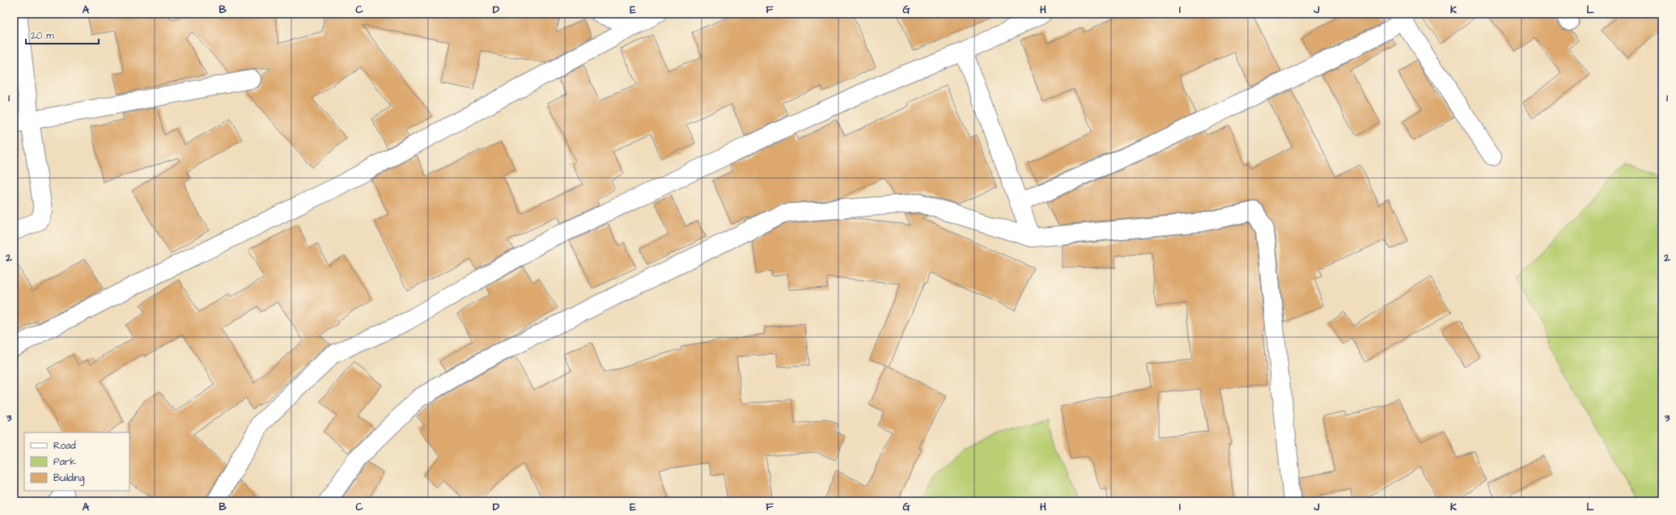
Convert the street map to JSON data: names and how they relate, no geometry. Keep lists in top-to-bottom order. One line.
{"legend":["Road","Park","Building"],"scale_bar":"20 m","grid":{"columns":["A","B","C","D","E","F","G","H","I","J","K","L"],"rows":["1","2","3"]}}
